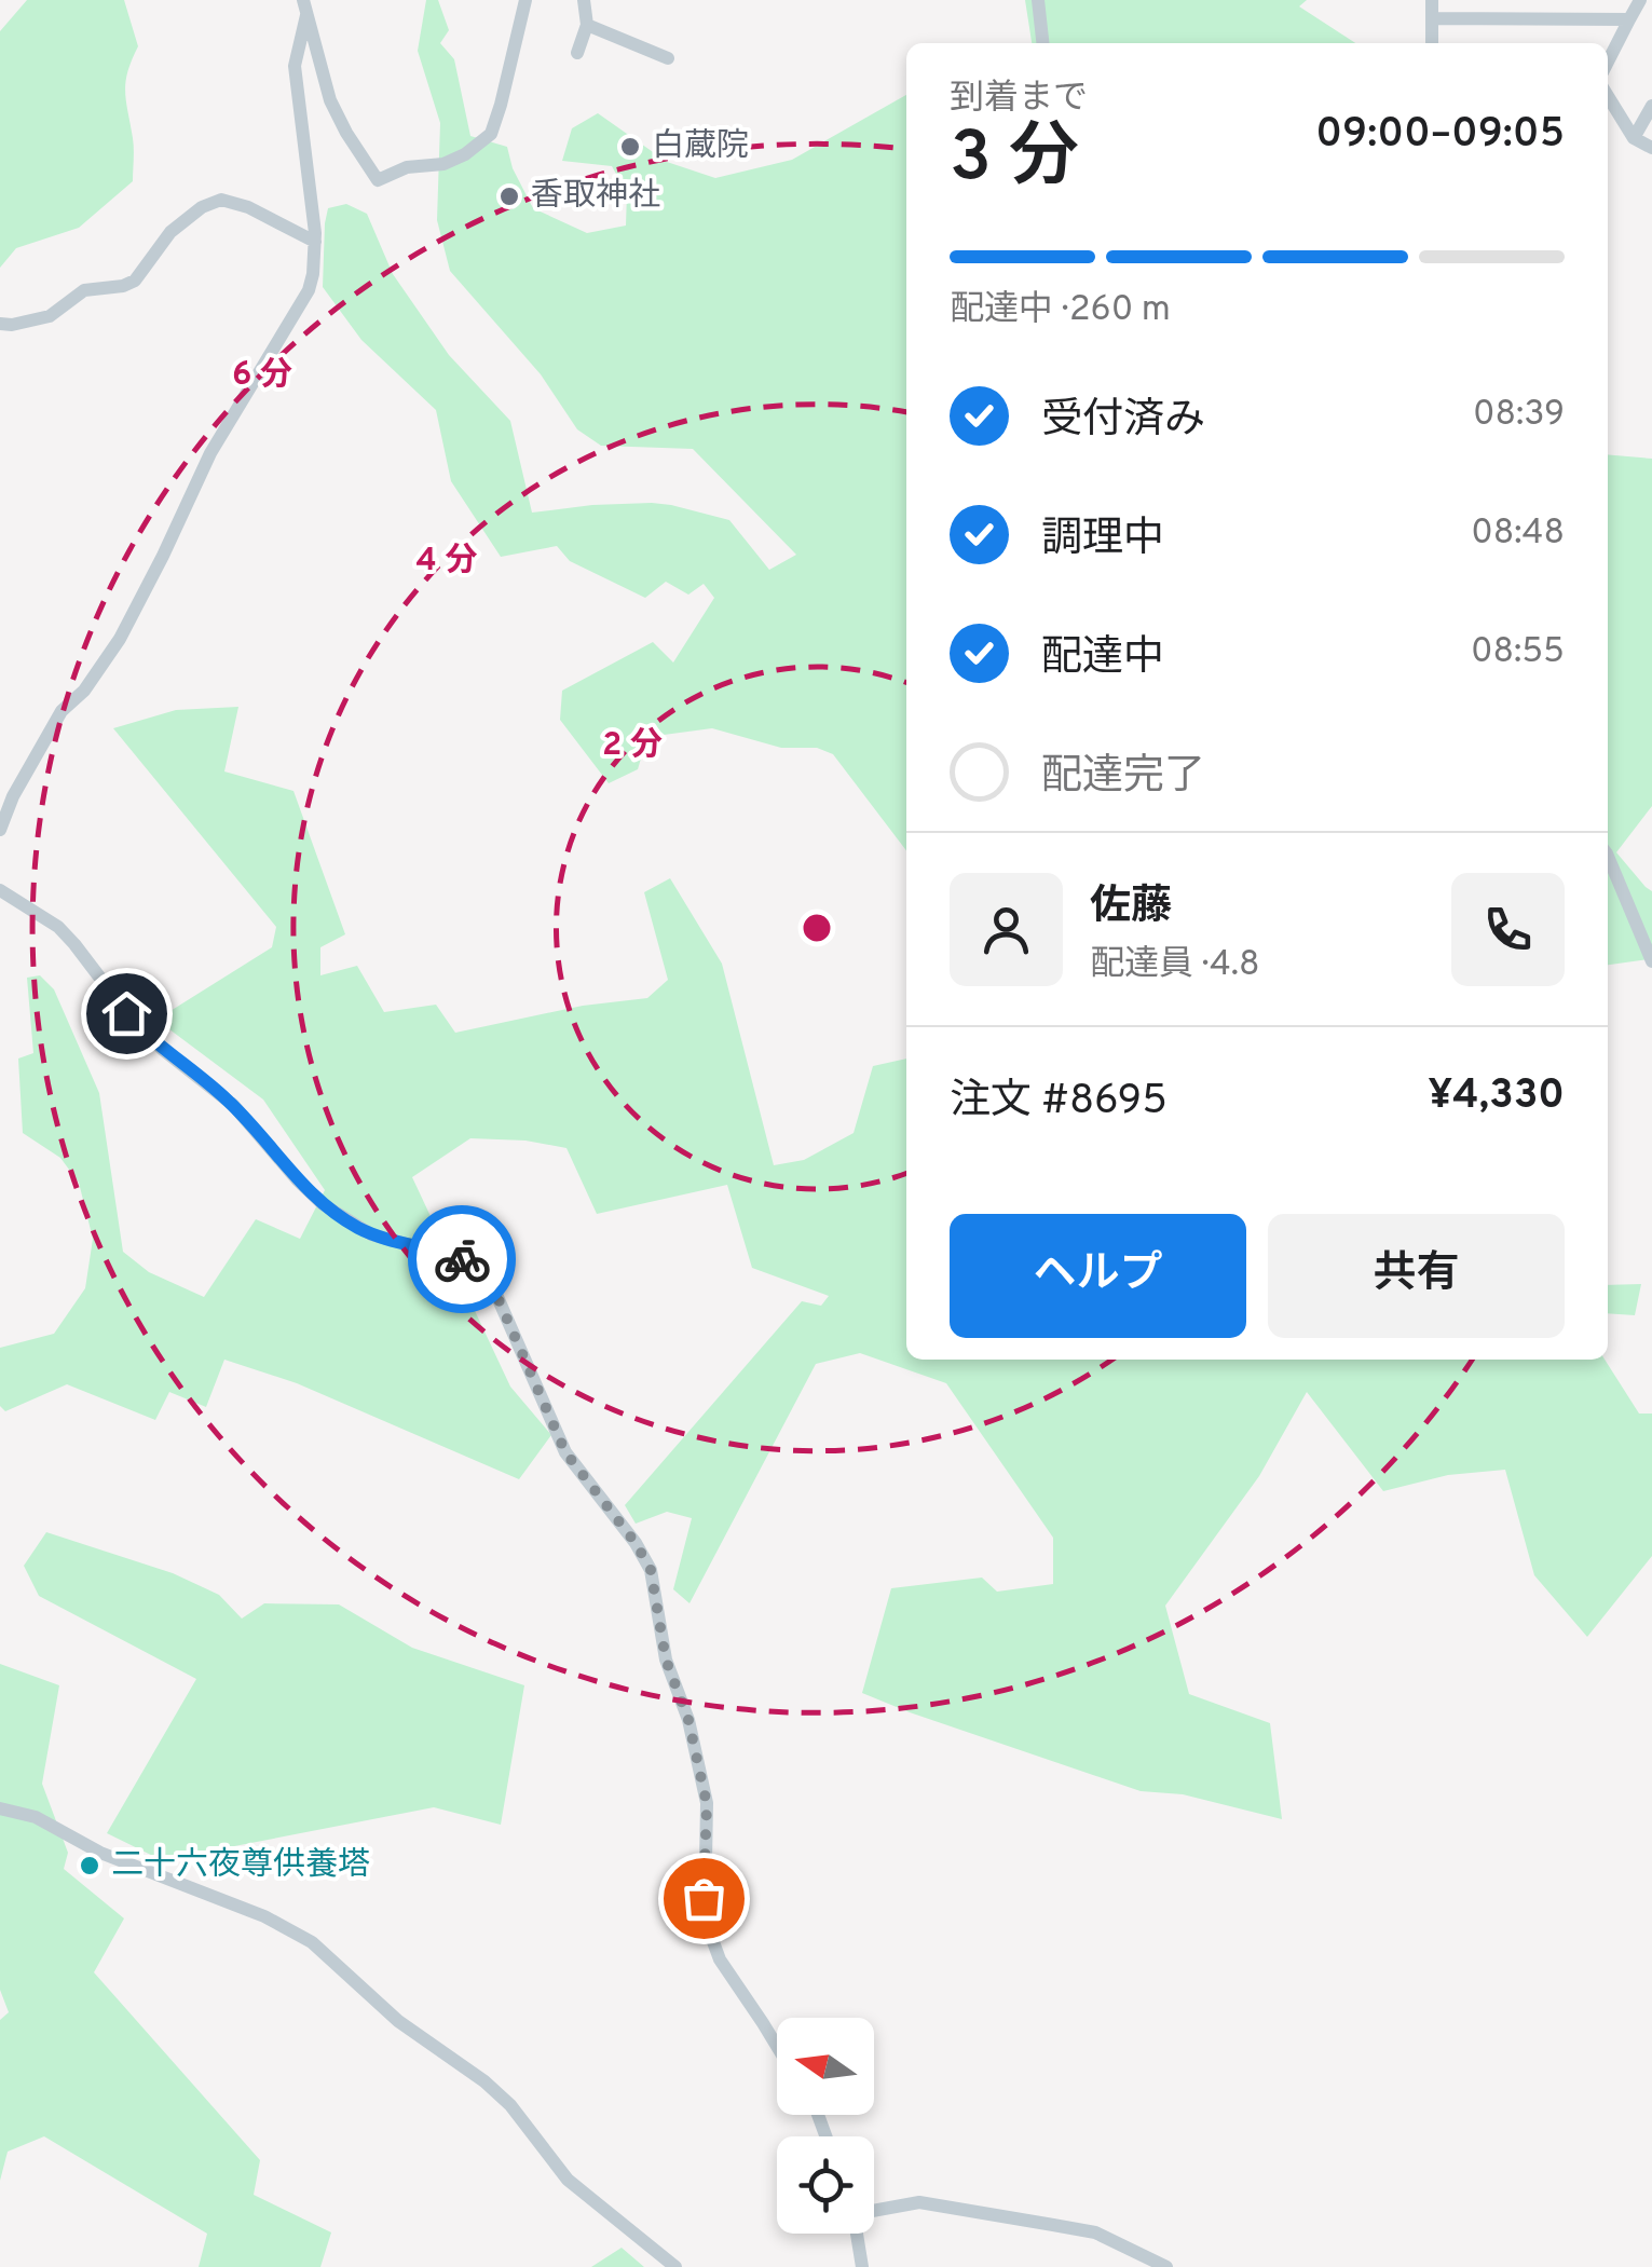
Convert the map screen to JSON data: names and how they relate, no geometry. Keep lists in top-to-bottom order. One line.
{"places":["白蔵院","香取神社","二十六夜尊供養塔"],"north":"left","page":{"heading":["3 分","到着まで","09:00–09:05"],"panel":["佐藤","配達員 · 4.8","注文 #8695","¥4,330"],"bar":"配達中 · 260 m","list":[["受付済み","08:39"],["調理中","08:48"],["配達中","08:55"],"配達完了"],"buttons":["ヘルプ","共有"]},"rings":["6 分","4 分","2 分"]}
